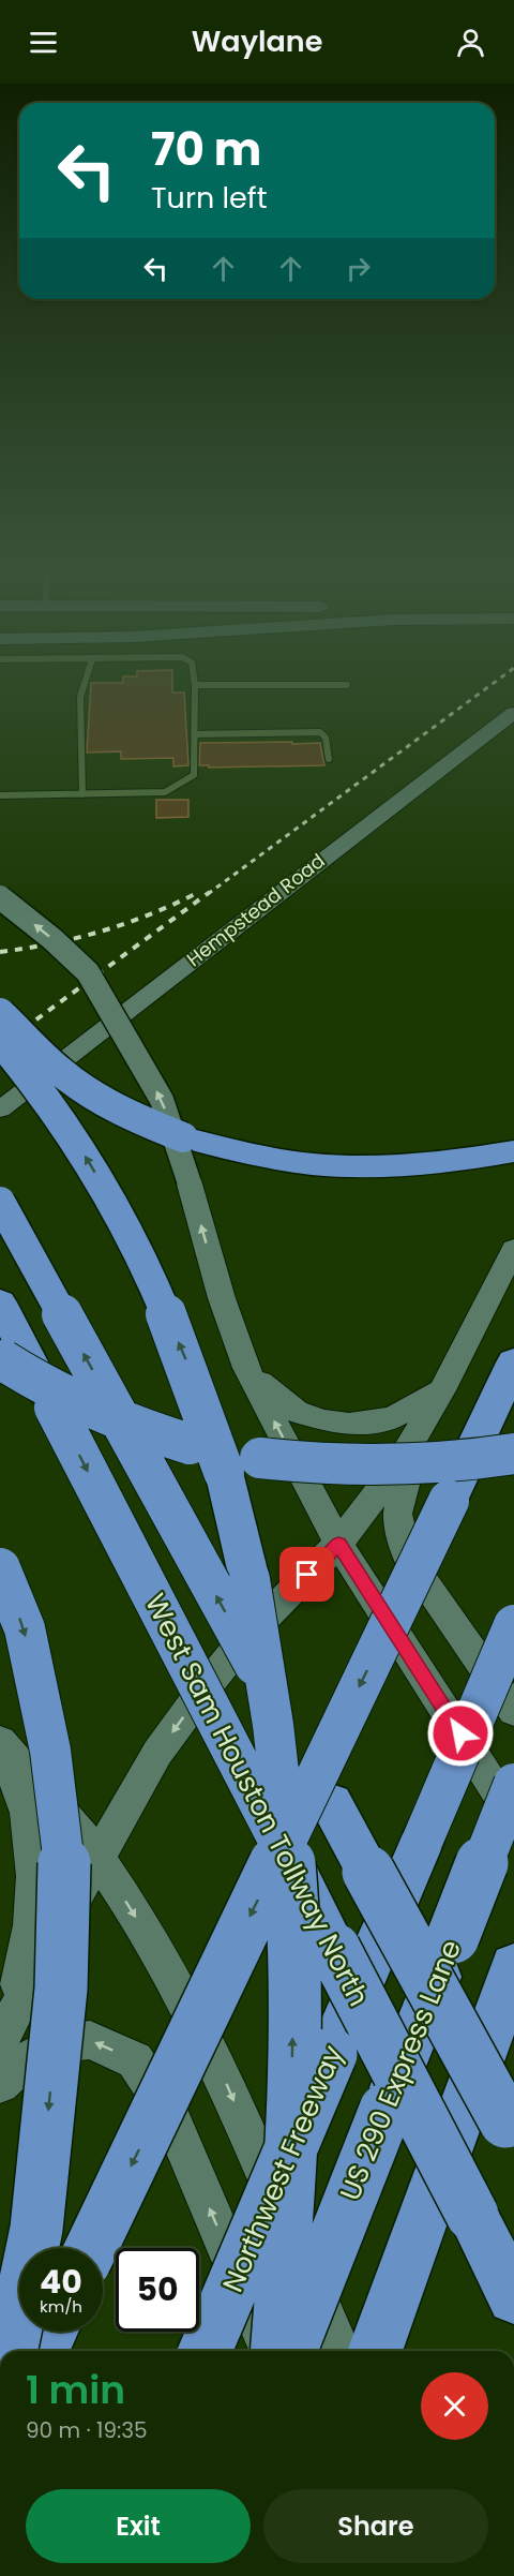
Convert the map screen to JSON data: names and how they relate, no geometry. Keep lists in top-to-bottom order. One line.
{"streets":{"highway":["West Sam Houston Tollway North","US 290 Express Lane","Northwest Freeway"],"main road":["Hempstead Road"]},"page":{"header":"Waylane","turn":["70 m","Turn left"],"speed":"40 km/h","limit":"50","heading":["1 min","90 m · 19:35"],"buttons":["Exit","Share"]}}
